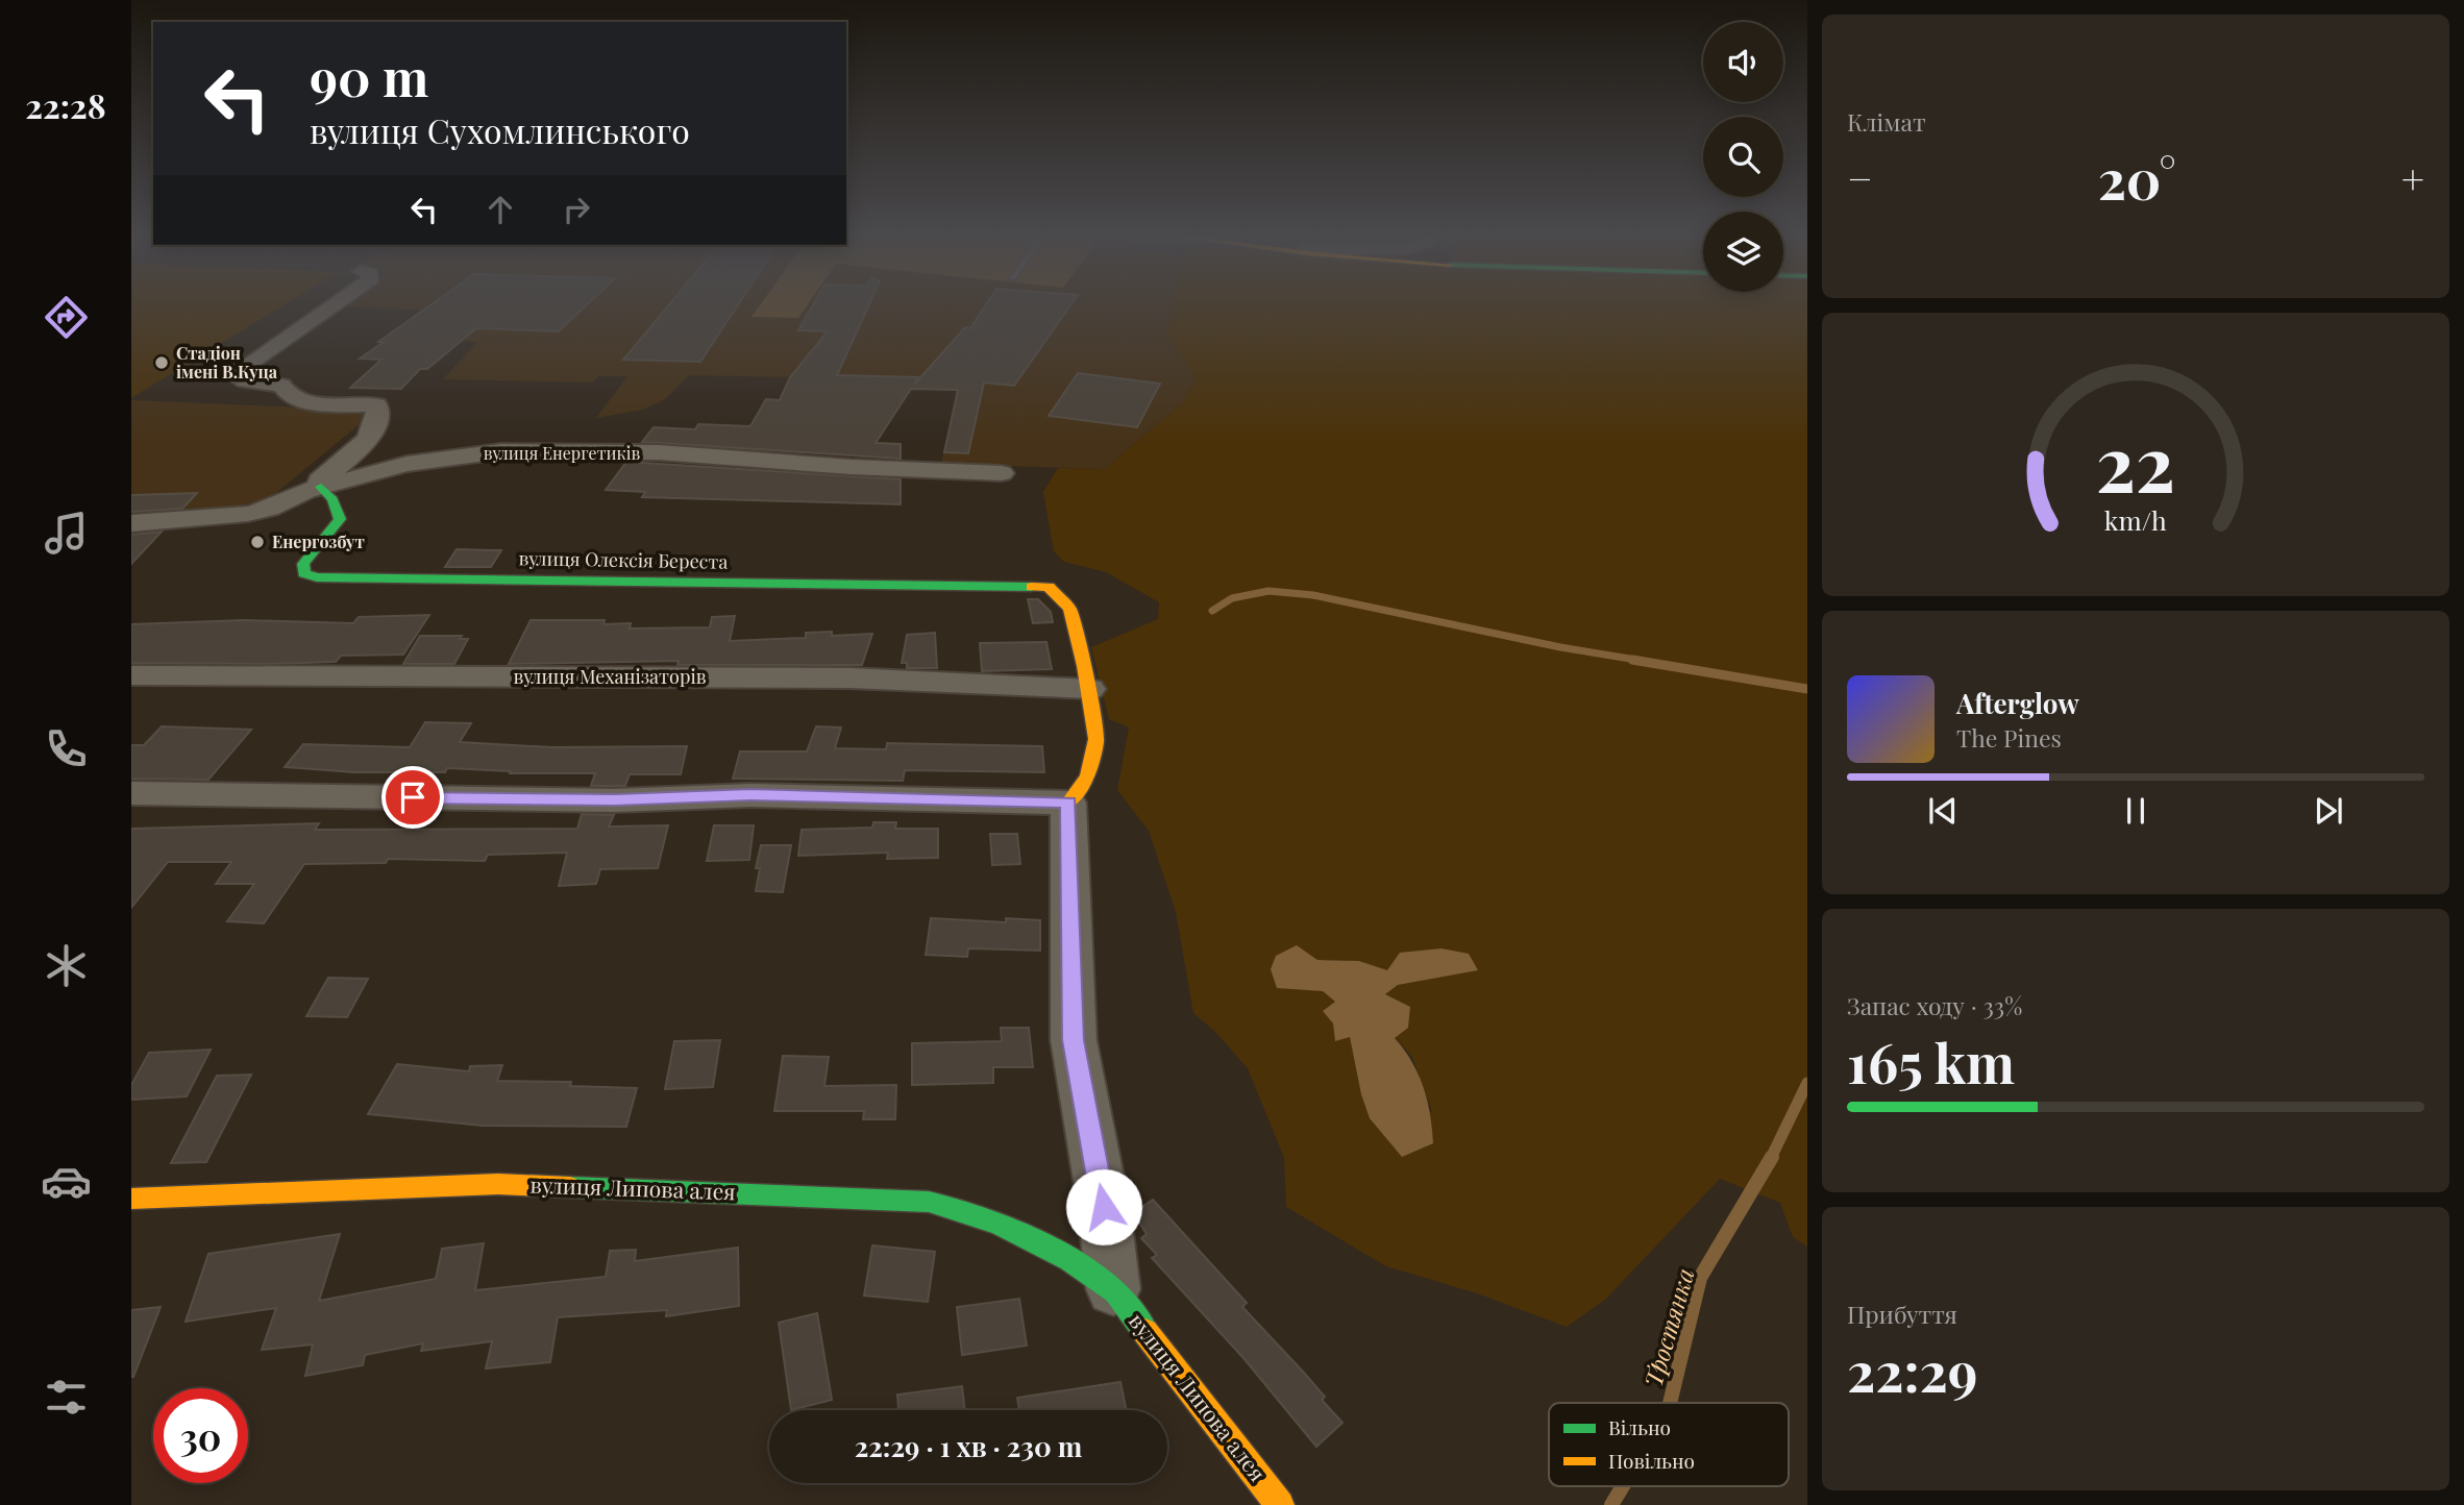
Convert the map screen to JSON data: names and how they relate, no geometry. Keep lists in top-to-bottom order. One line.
{"streets":{"street":["вулиця Енергетиків","вулиця Олексія Береста","вулиця Механізаторів","вулиця Липова алея"]},"crossings":[["вулиця Енергетиків","вулиця Олексія Береста"],["вулиця Олексія Береста","вулиця Механізаторів"]],"water":["Тростянка"],"places":["Стадіон імені В.Куца","Енергозбут"],"legend":["Вільно","Повільно"],"page":{"tabs":"22:28","tile":["Клімат",["Запас ходу · 33%","165 km"],["Прибуття","22:29"]],"turn":["90 m","вулиця Сухомлинського"],"heat":["−","20°","+"],"song":["Afterglow","The Pines"],"limit":"30","trip":"22:29 · 1 хв · 230 m","gauge":["22","km/h"]}}
